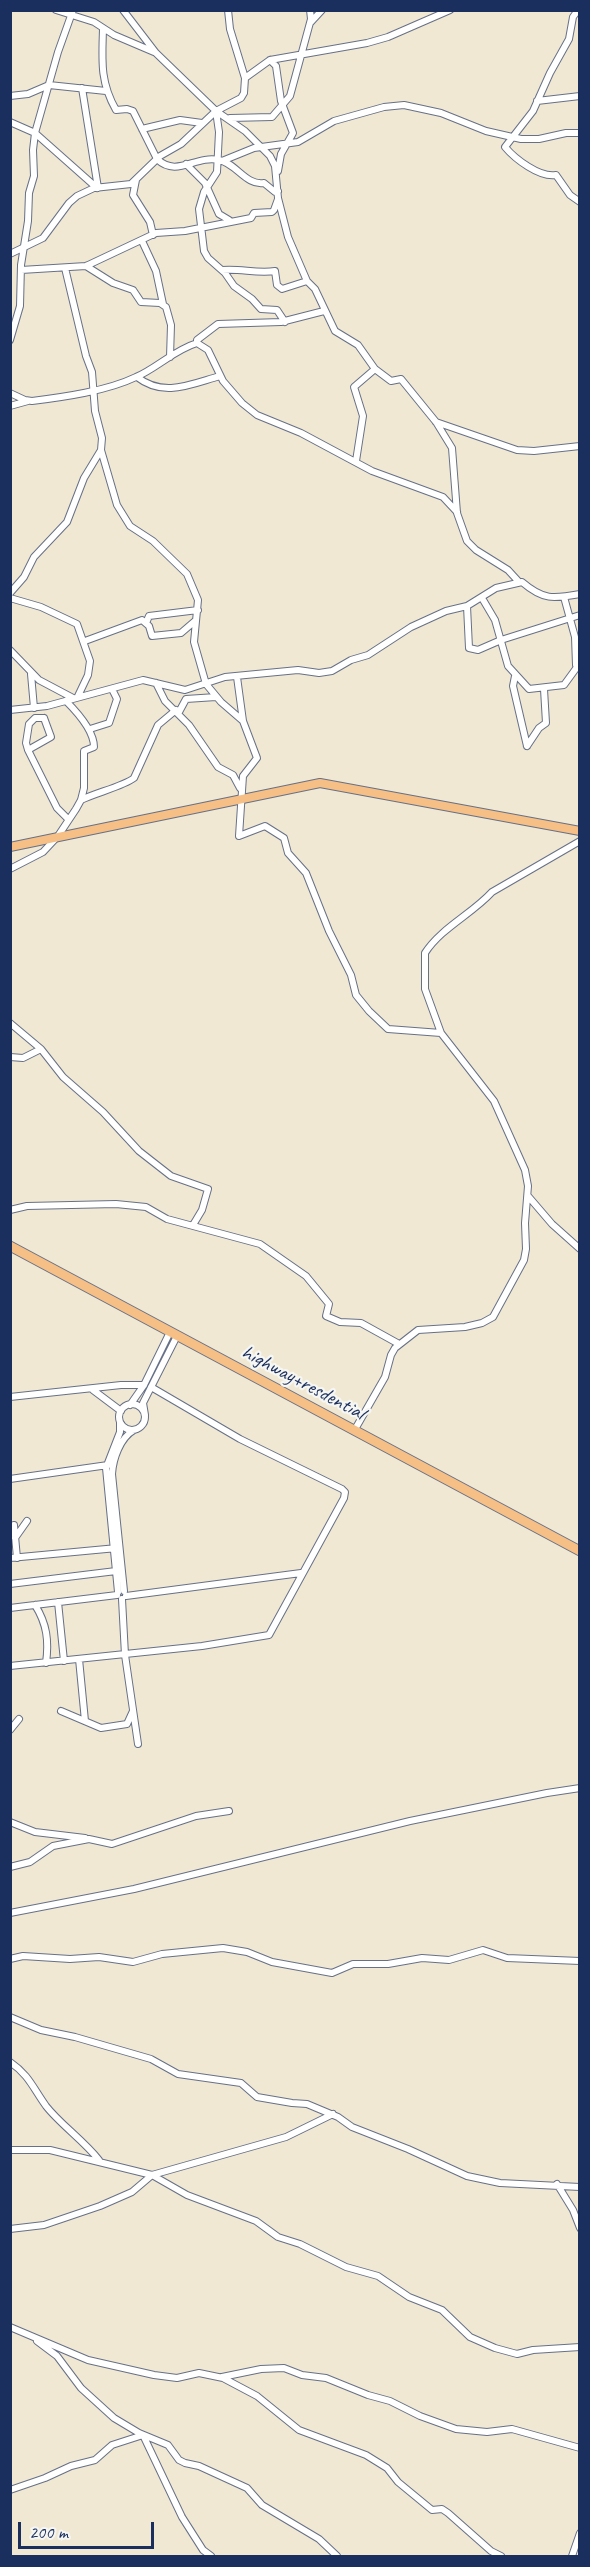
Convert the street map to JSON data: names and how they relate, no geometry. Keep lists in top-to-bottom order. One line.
{"streets":{"highway":["highway+resdential"]},"scale_bar":"200 m"}
